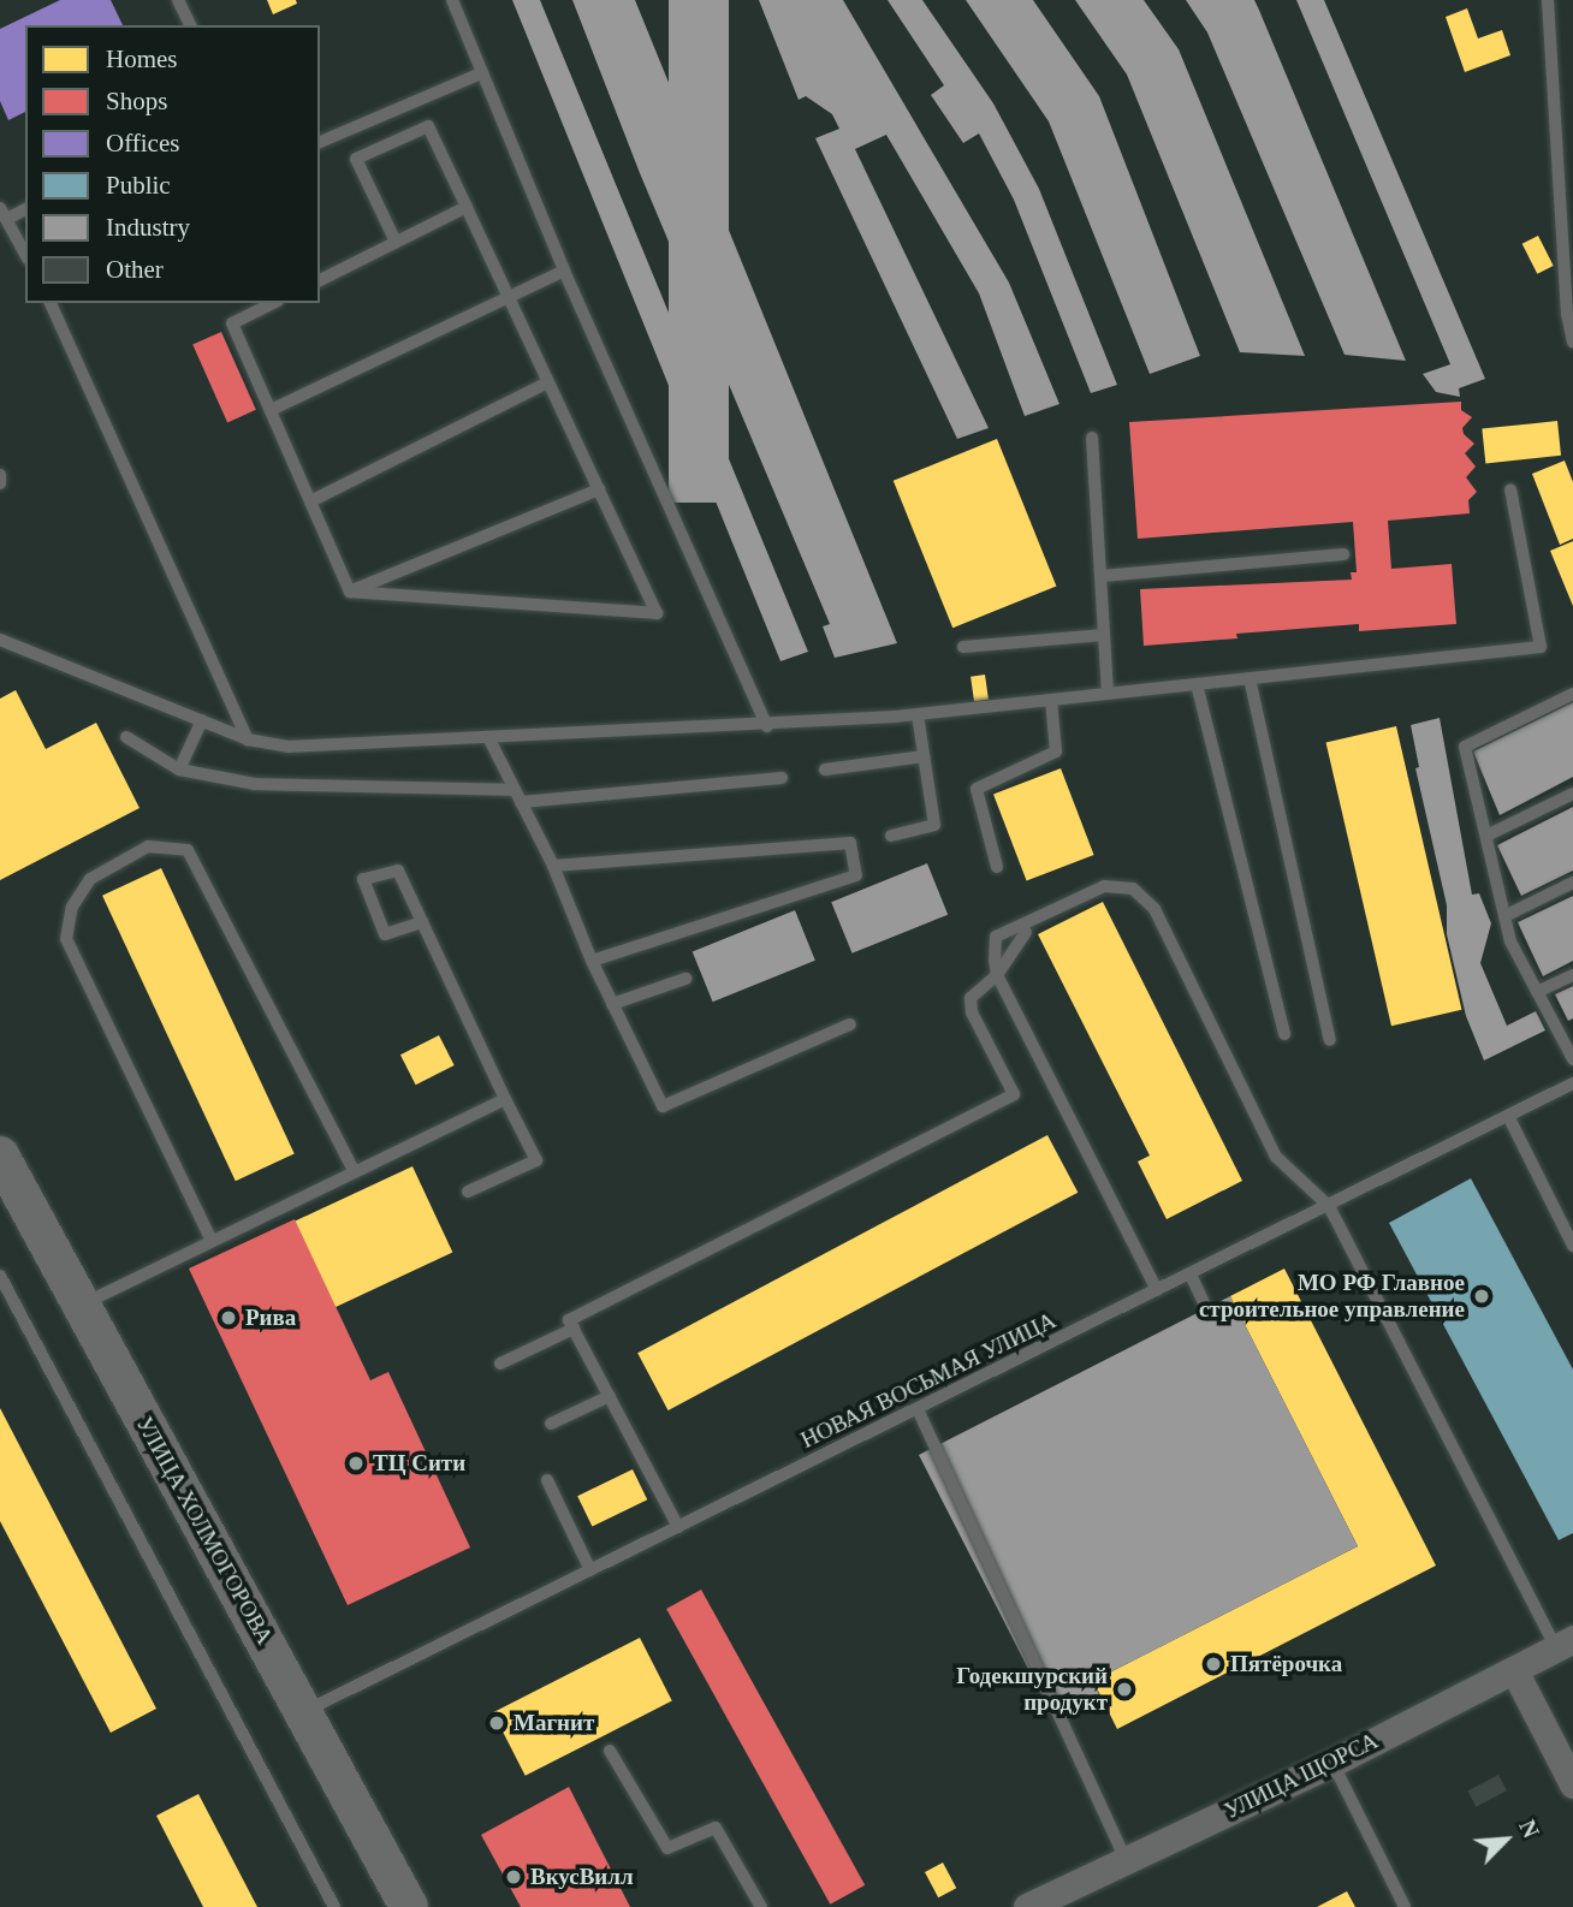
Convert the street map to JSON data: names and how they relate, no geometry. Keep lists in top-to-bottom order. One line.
{"streets":{"main road":["УЛИЦА ХОЛМОГОРОВА"],"street":["УЛИЦА ЩОРСА"],"lane":["НОВАЯ ВОСЬМАЯ УЛИЦА"]},"crossings":[["НОВАЯ ВОСЬМАЯ УЛИЦА","УЛИЦА ХОЛМОГОРОВА"]],"places":["МО РФ Главное строительное управление","Рива","ТЦ Сити","Пятёрочка","Годекшурский продукт","Магнит","ВкусВилл"],"legend":["Homes","Shops","Offices","Public","Industry","Other"],"north":"top right"}
